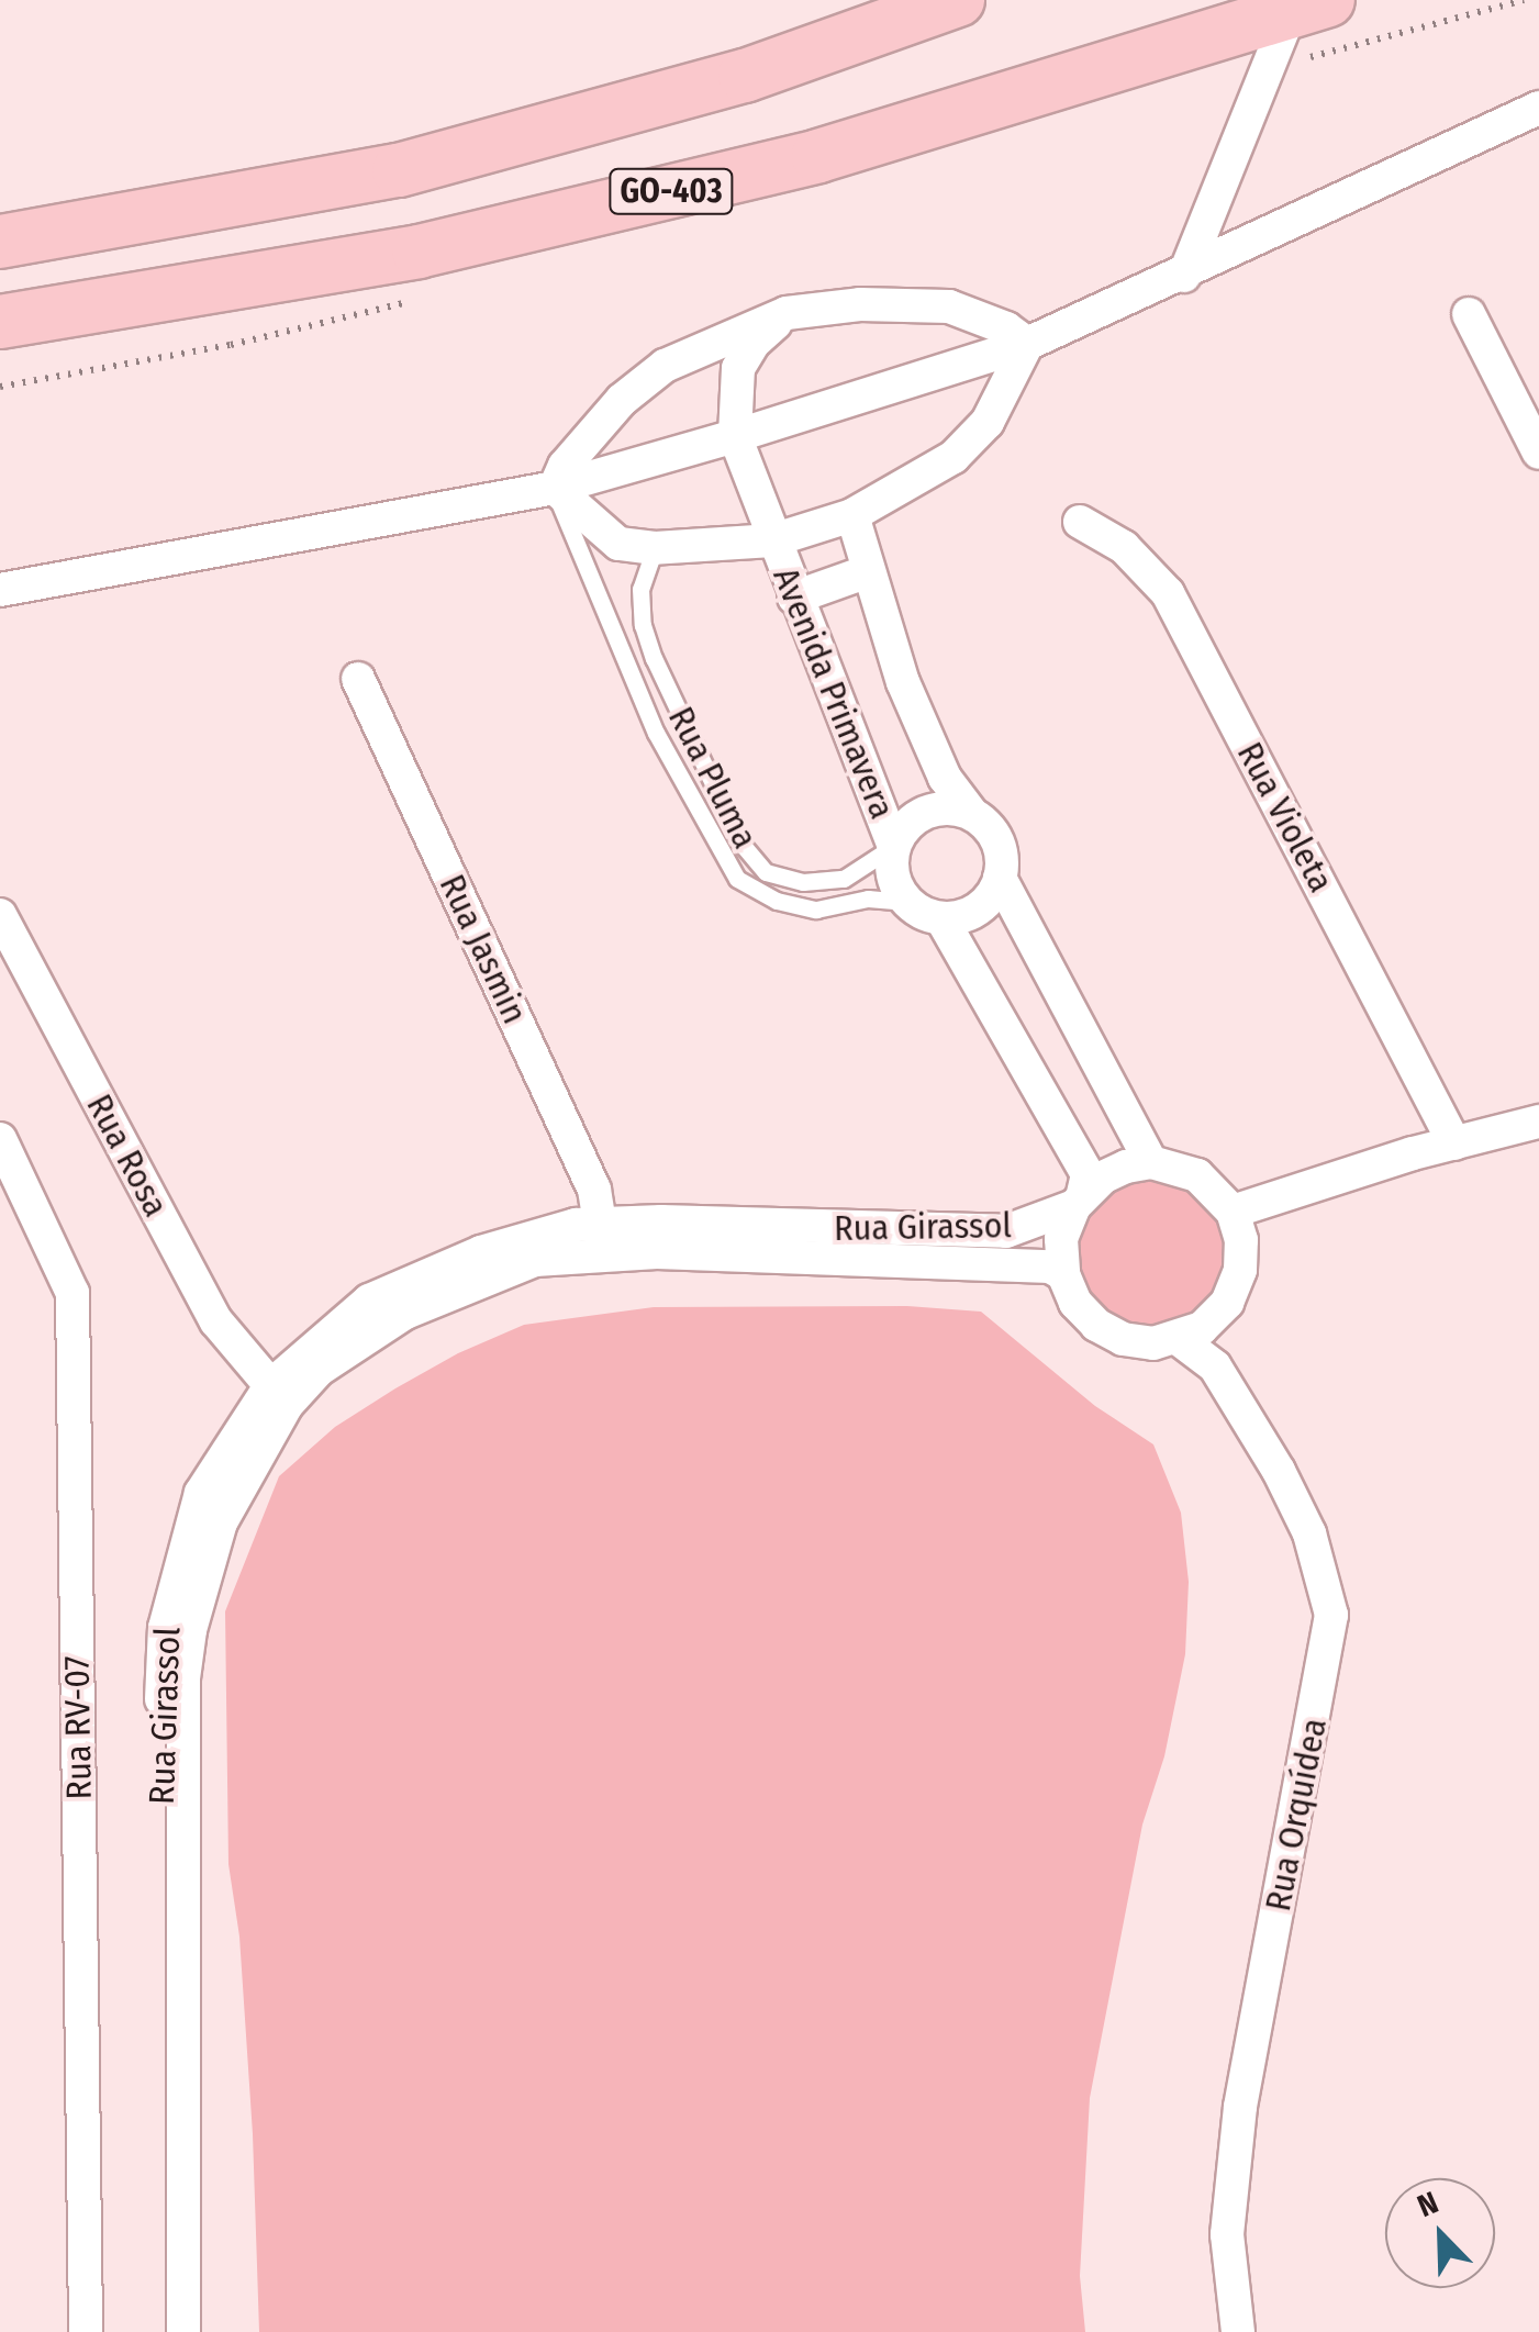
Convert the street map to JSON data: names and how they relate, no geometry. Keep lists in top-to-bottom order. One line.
{"streets":{"main road":["GO-403"],"street":["Avenida Primavera","Rua Violeta","Rua Jasmin","Rua Rosa","Rua Girassol","Rua RV-07","Rua Orquídea"],"lane":["Rua Pluma"]},"crossings":[["Avenida Primavera","Rua Pluma"],["Avenida Primavera","Rua Girassol"],["Avenida Primavera","Rua Orquídea"],["Rua Jasmin","Rua Girassol"],["Rua Rosa","Rua Girassol"],["Rua Girassol","Rua Orquídea"]],"north":"top left"}
